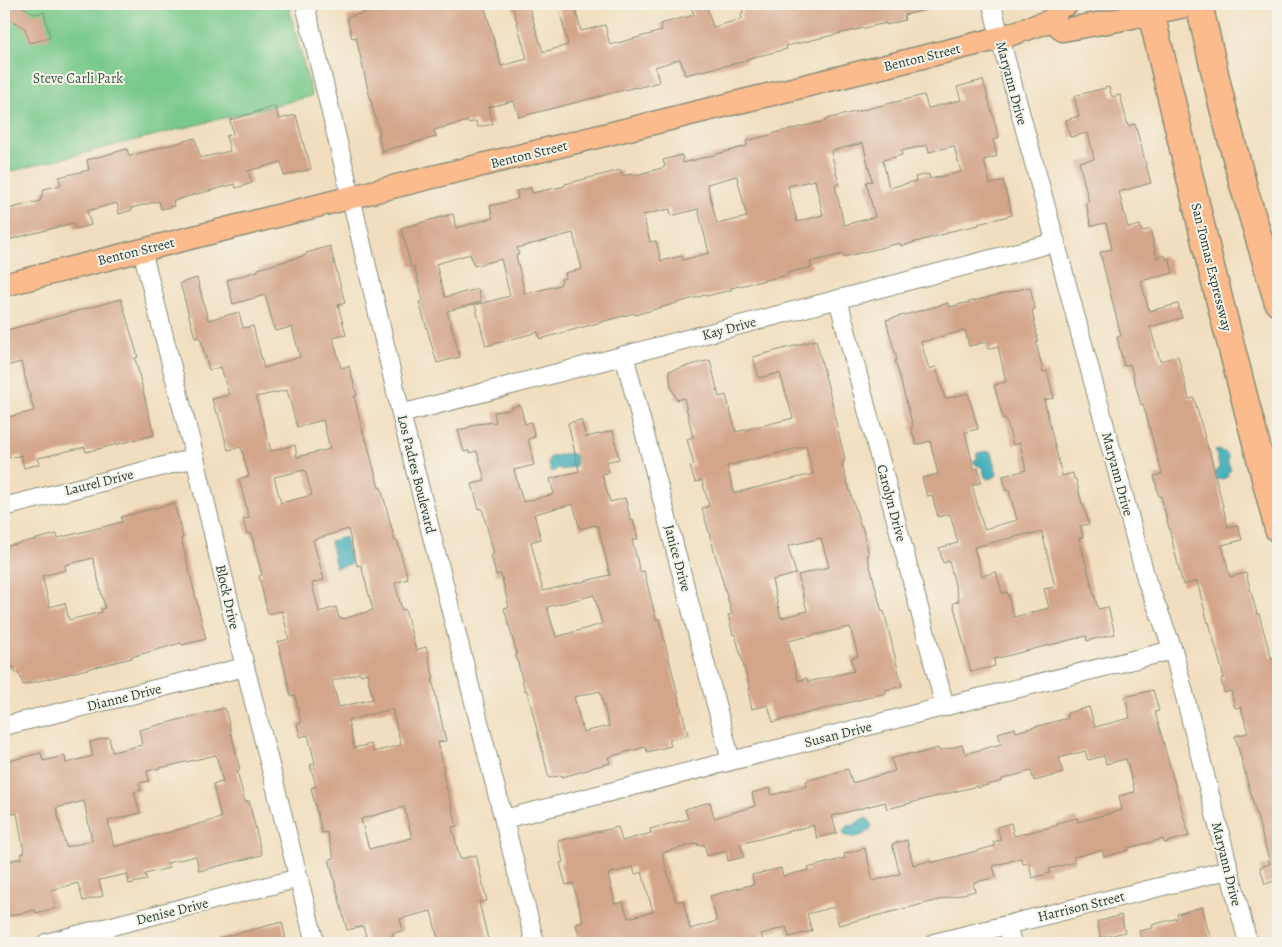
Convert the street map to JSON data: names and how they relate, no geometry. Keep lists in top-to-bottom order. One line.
{"streets":{"highway":["San Tomas Expressway"],"main road":["Benton Street"],"street":["Maryann Drive","Kay Drive","Los Padres Boulevard","Laurel Drive","Carolyn Drive","Janice Drive","Block Drive","Dianne Drive","Susan Drive","Harrison Street","Denise Drive"]},"crossings":[["Benton Street","Maryann Drive"],["Benton Street","San Tomas Expressway"],["Benton Street","Los Padres Boulevard"],["Benton Street","Block Drive"],["Maryann Drive","Kay Drive"],["Maryann Drive","Susan Drive"],["Maryann Drive","Harrison Street"],["Kay Drive","Los Padres Boulevard"],["Kay Drive","Carolyn Drive"],["Kay Drive","Janice Drive"],["Los Padres Boulevard","Susan Drive"],["Laurel Drive","Block Drive"],["Carolyn Drive","Susan Drive"],["Janice Drive","Susan Drive"],["Block Drive","Dianne Drive"],["Block Drive","Denise Drive"]],"parks":["Steve Carli Park"]}
